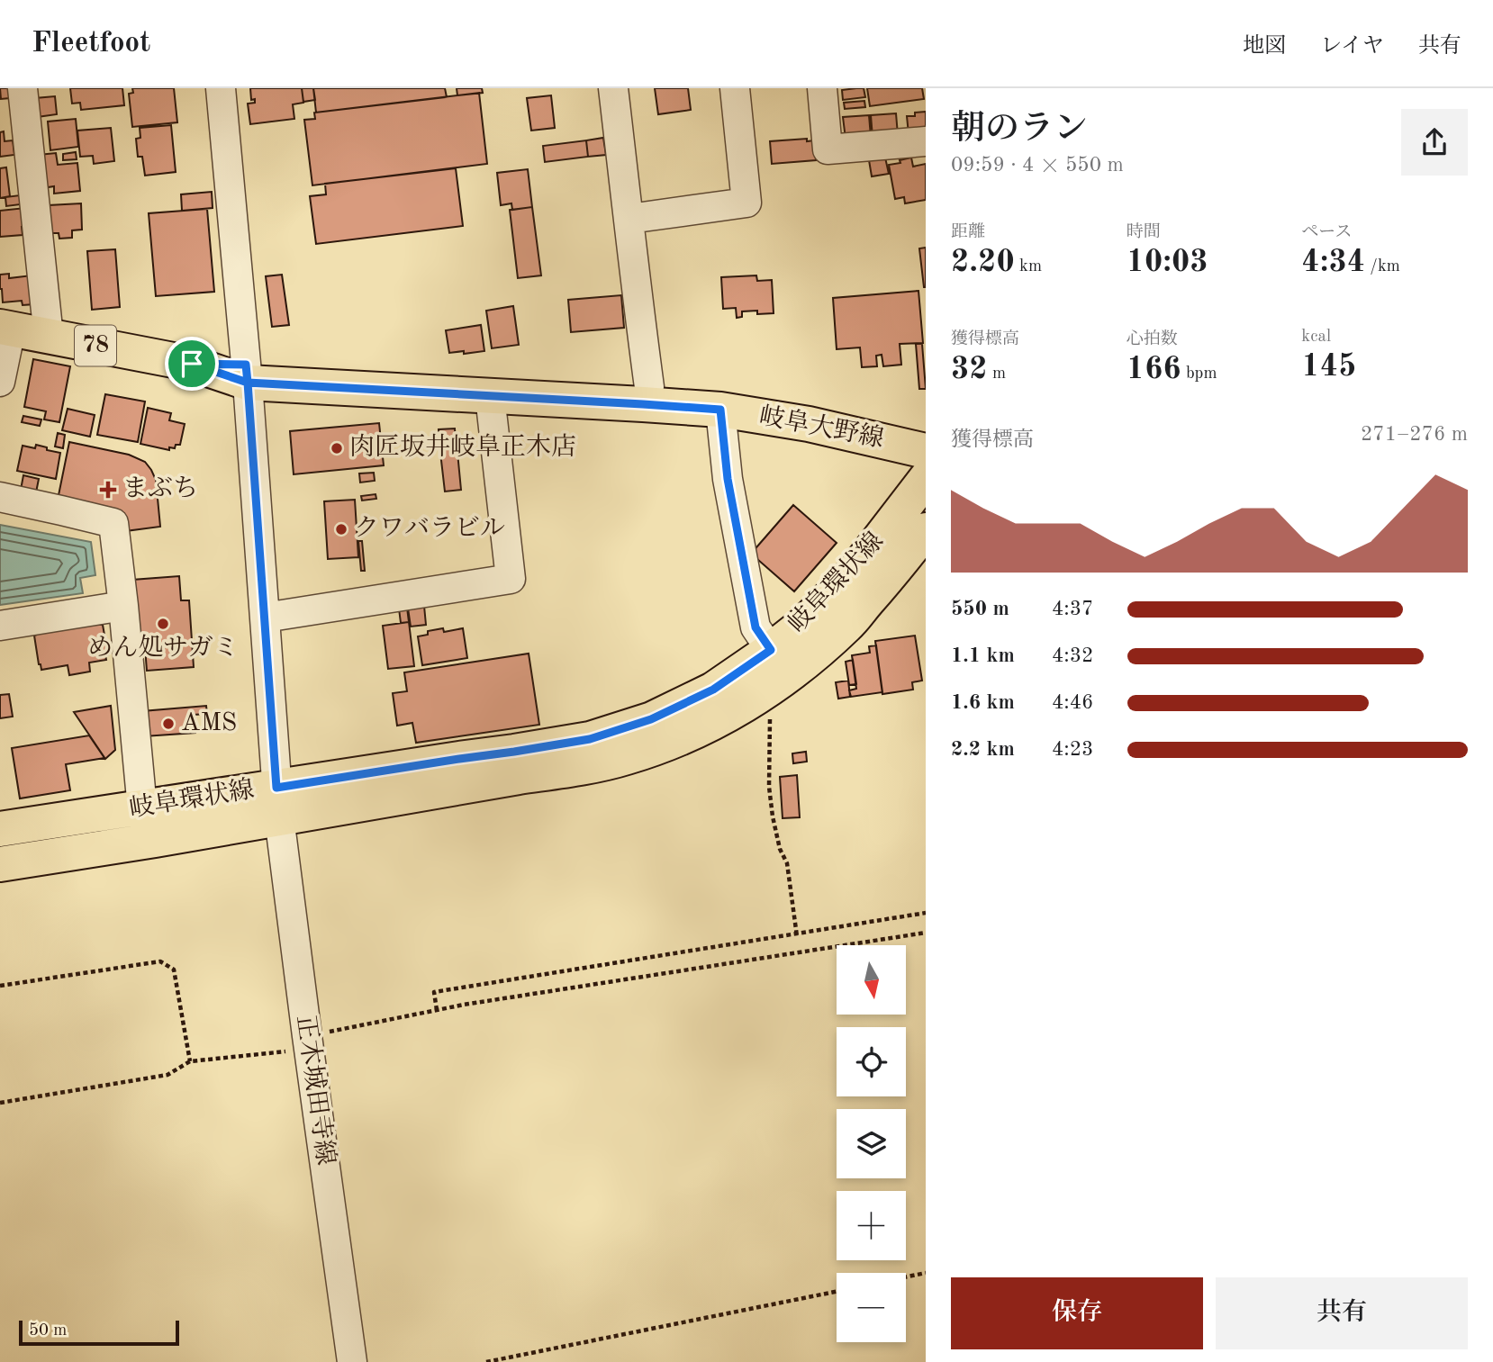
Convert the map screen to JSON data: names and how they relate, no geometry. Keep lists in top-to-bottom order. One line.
{"streets":{"main road":["78","岐阜大野線","岐阜環状線"],"street":["正木城田寺線"]},"crossings":[["岐阜大野線","正木城田寺線"],["岐阜環状線","正木城田寺線"]],"places":{"other":["肉匠坂井岐阜正木店","クワバラビル","めん処サガミ","AMS"],"health":["まぶち"]},"scale_bar":"50 m","north":"bottom","page":{"header":"Fleetfoot","nav":["地図","レイヤ","共有"],"heading":["朝のラン","09:59 · 4 × 550 m"],"stats":[["距離","2.20 km"],["時間","10:03"],["ペース","4:34 /km"],["獲得標高","32 m"],["心拍数","166 bpm"],["kcal","145"]],"chart":["獲得標高","271–276 m"],"list":[{"name":"550 m","note":"4:37"},{"name":"1.1 km","note":"4:32"},{"name":"1.6 km","note":"4:46"},{"name":"2.2 km","note":"4:23"}],"map_buttons":["+","−"],"buttons":["保存","共有"],"scale":"50 m"}}
